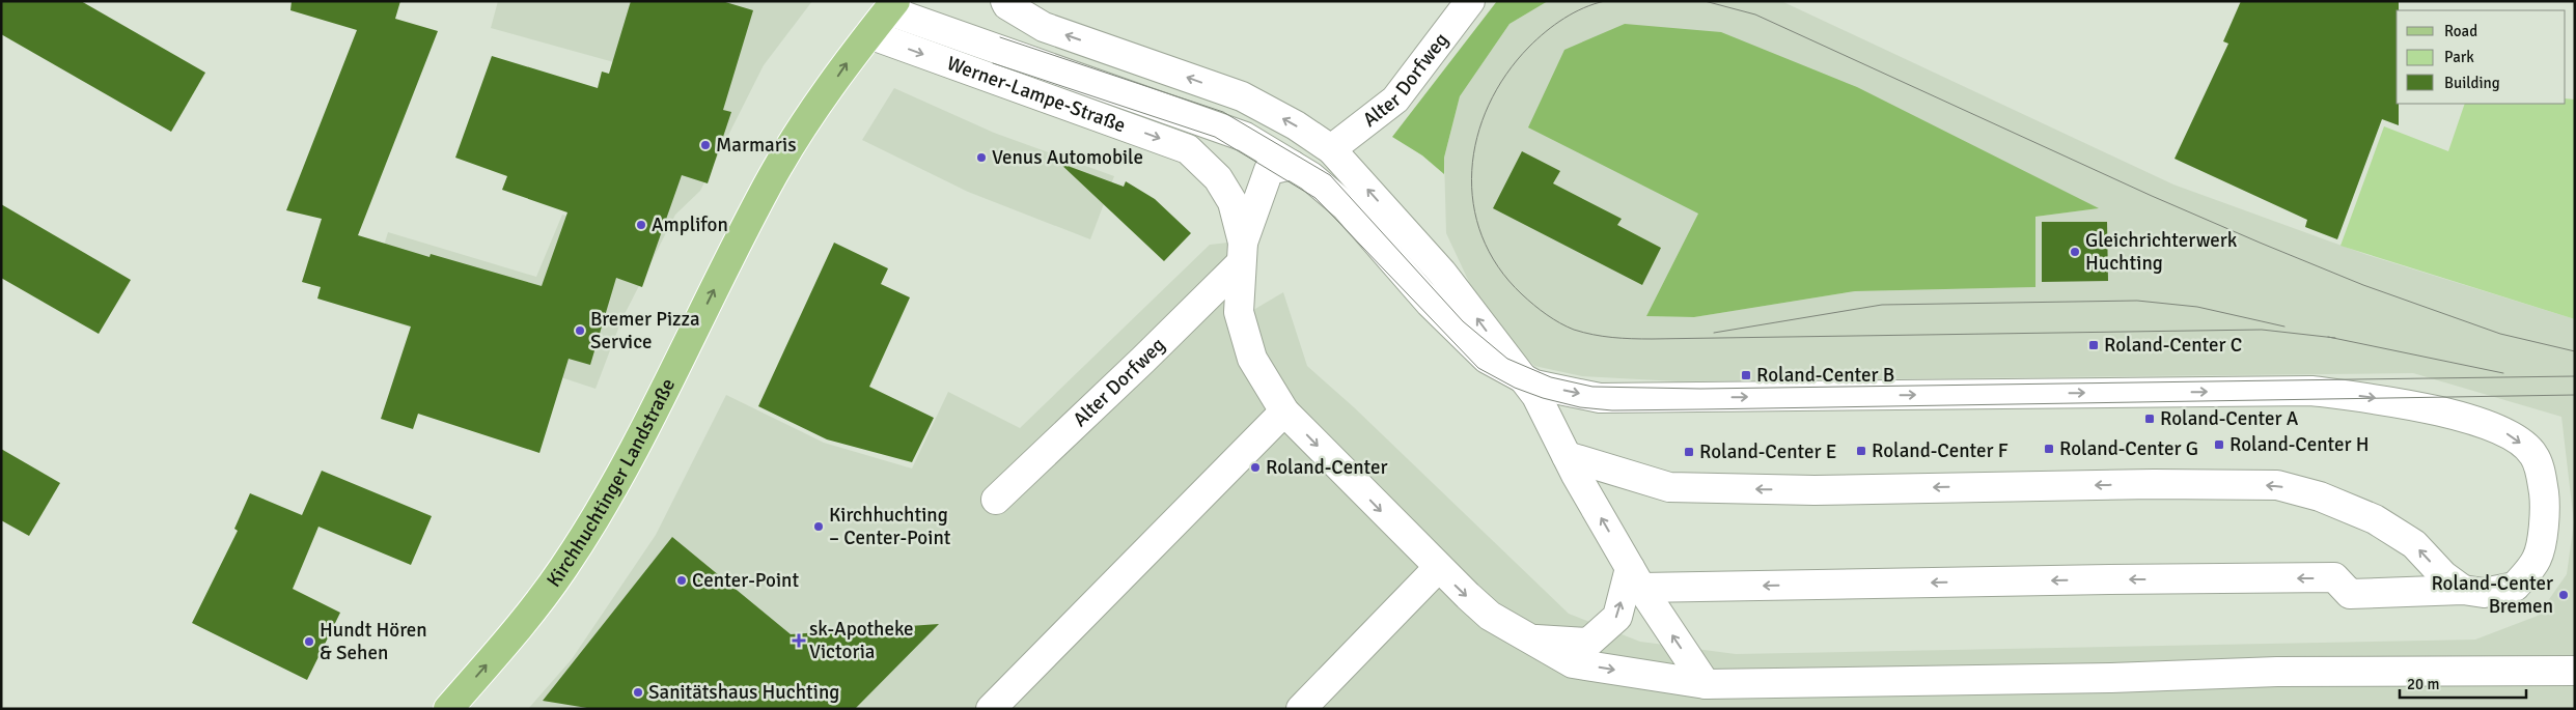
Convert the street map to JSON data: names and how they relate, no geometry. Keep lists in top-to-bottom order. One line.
{"streets":{"main road":["Kirchhuchtinger Landstraße"],"street":["Alter Dorfweg","Werner-Lampe-Straße"]},"crossings":[["Alter Dorfweg","Werner-Lampe-Straße"],["Werner-Lampe-Straße","Kirchhuchtinger Landstraße"]],"one_way":["Kirchhuchtinger Landstraße"],"places":{"other":["Marmaris","Venus Automobile","Amplifon","Gleichrichterwerk Huchting","Bremer Pizza Service","Roland-Center","Kirchhuchting – Center-Point","Center-Point","Roland-Center Bremen","Hundt Hören & Sehen","Sanitätshaus Huchting"],"transit":["Roland-Center C","Roland-Center B","Roland-Center A","Roland-Center H","Roland-Center G","Roland-Center F","Roland-Center E"],"health":["sk-Apotheke Victoria"]},"legend":["Road","Park","Building"],"scale_bar":"20 m"}
